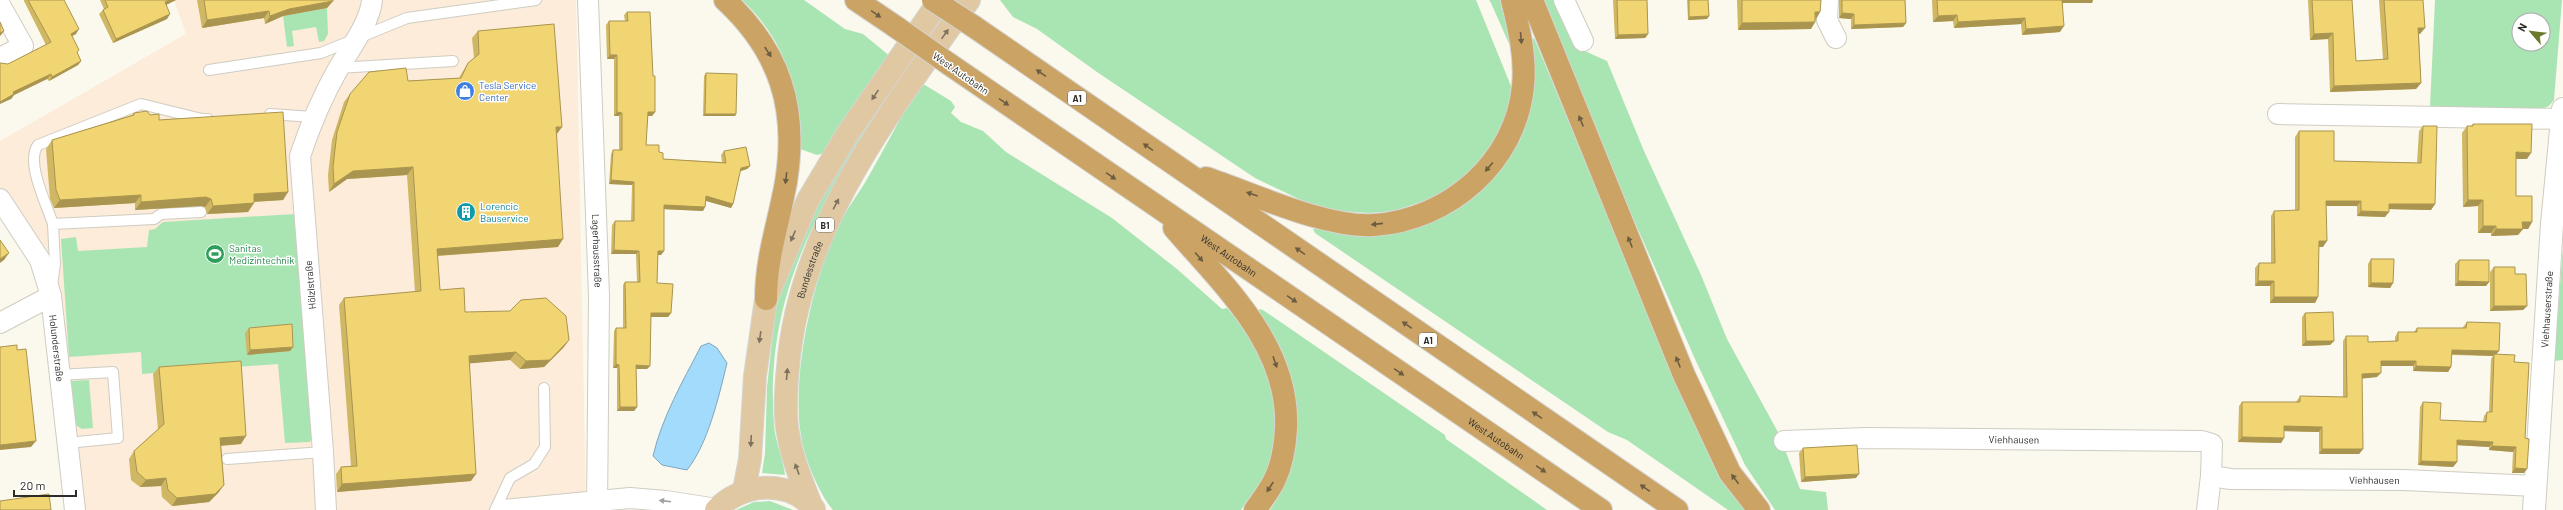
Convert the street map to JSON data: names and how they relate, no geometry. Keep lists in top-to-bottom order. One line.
{"streets":{"highway":["West Autobahn","A1"],"main road":["B1","Bundesstraße"],"street":["Lagerhausstraße","Hölzlstraße","Viehhauserstraße","Holunderstraße","Viehhausen"]},"crossings":[["B1","Bundesstraße"],["Viehhauserstraße","Viehhausen"]],"places":{"shop":["Tesla Service Center"],"building":["Lorencic Bauservice"],"sports":["Sanitas Medizintechnik"]},"scale_bar":"20 m","north":"top left"}
